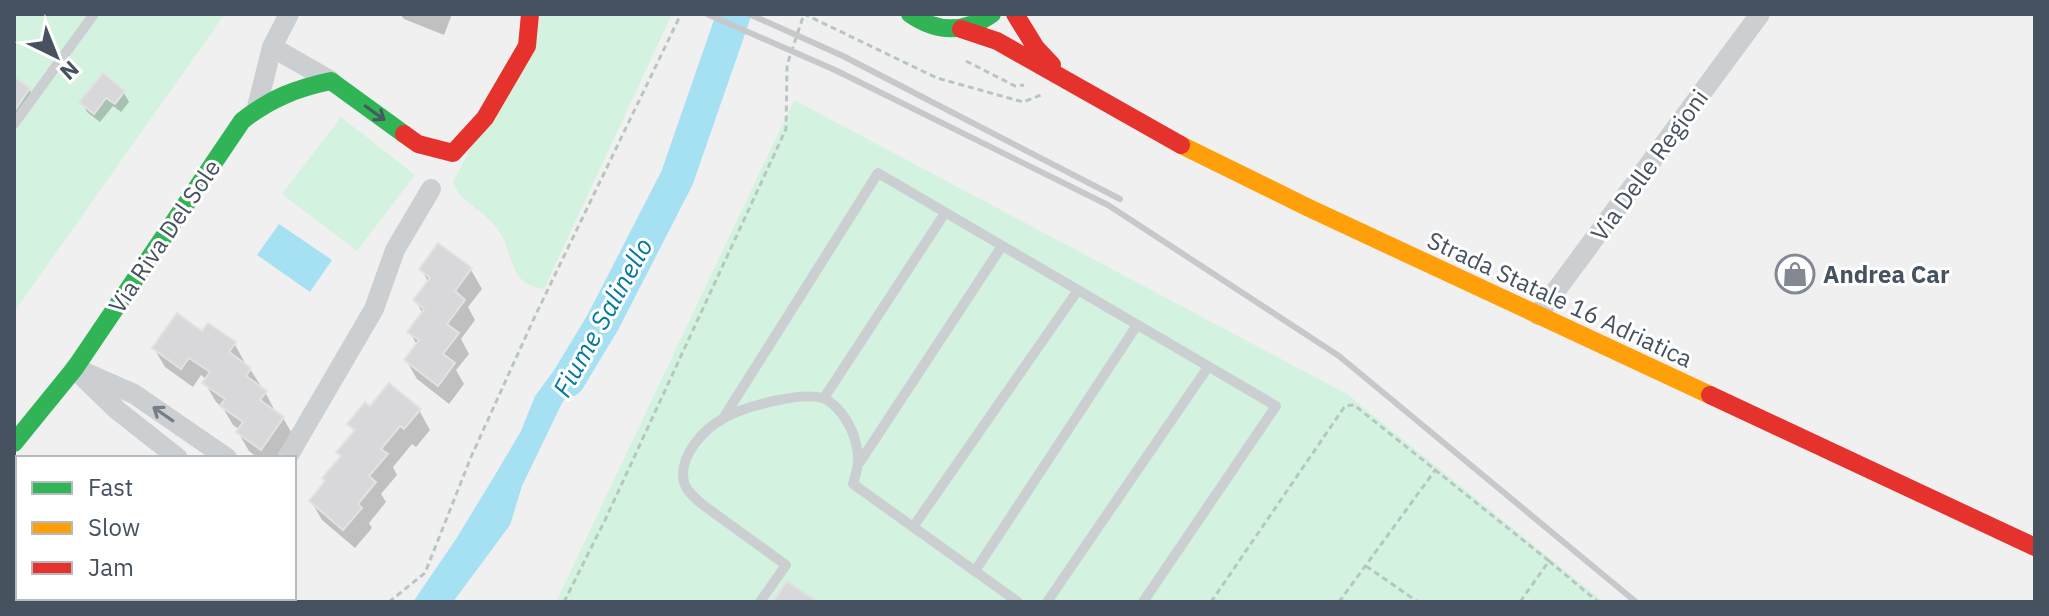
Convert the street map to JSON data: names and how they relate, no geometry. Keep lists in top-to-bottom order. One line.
{"streets":{"main road":["Via Riva Del Sole","Strada Statale 16 Adriatica"],"street":["Via Delle Regioni"]},"crossings":[["Via Delle Regioni","Strada Statale 16 Adriatica"]],"water":["Fiume Salinello"],"places":{"shop":["Andrea Car"]},"legend":["Fast","Slow","Jam"],"north":"bottom right"}
